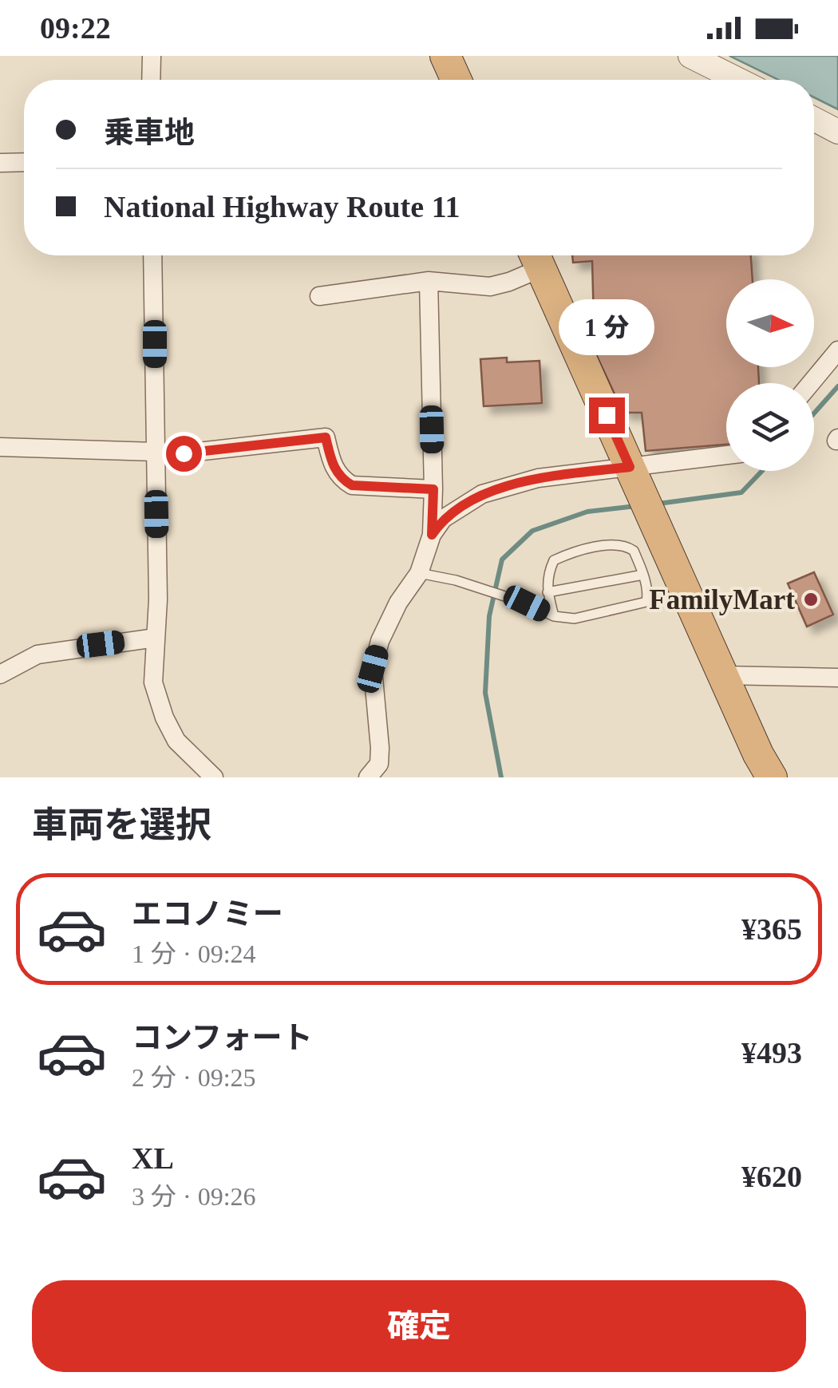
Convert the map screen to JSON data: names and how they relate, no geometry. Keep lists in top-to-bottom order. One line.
{"places":["FamilyMart"],"north":"right","page":{"status":"09:22","banner":["乗車地","National Highway Route 11"],"bubble":"1 分","heading":"車両を選択","list":[{"name":"エコノミー","note":"1 分 · 09:24","value":"¥365"},{"name":"コンフォート","note":"2 分 · 09:25","value":"¥493"},{"name":"XL","note":"3 分 · 09:26","value":"¥620"}],"buttons":"確定"}}
